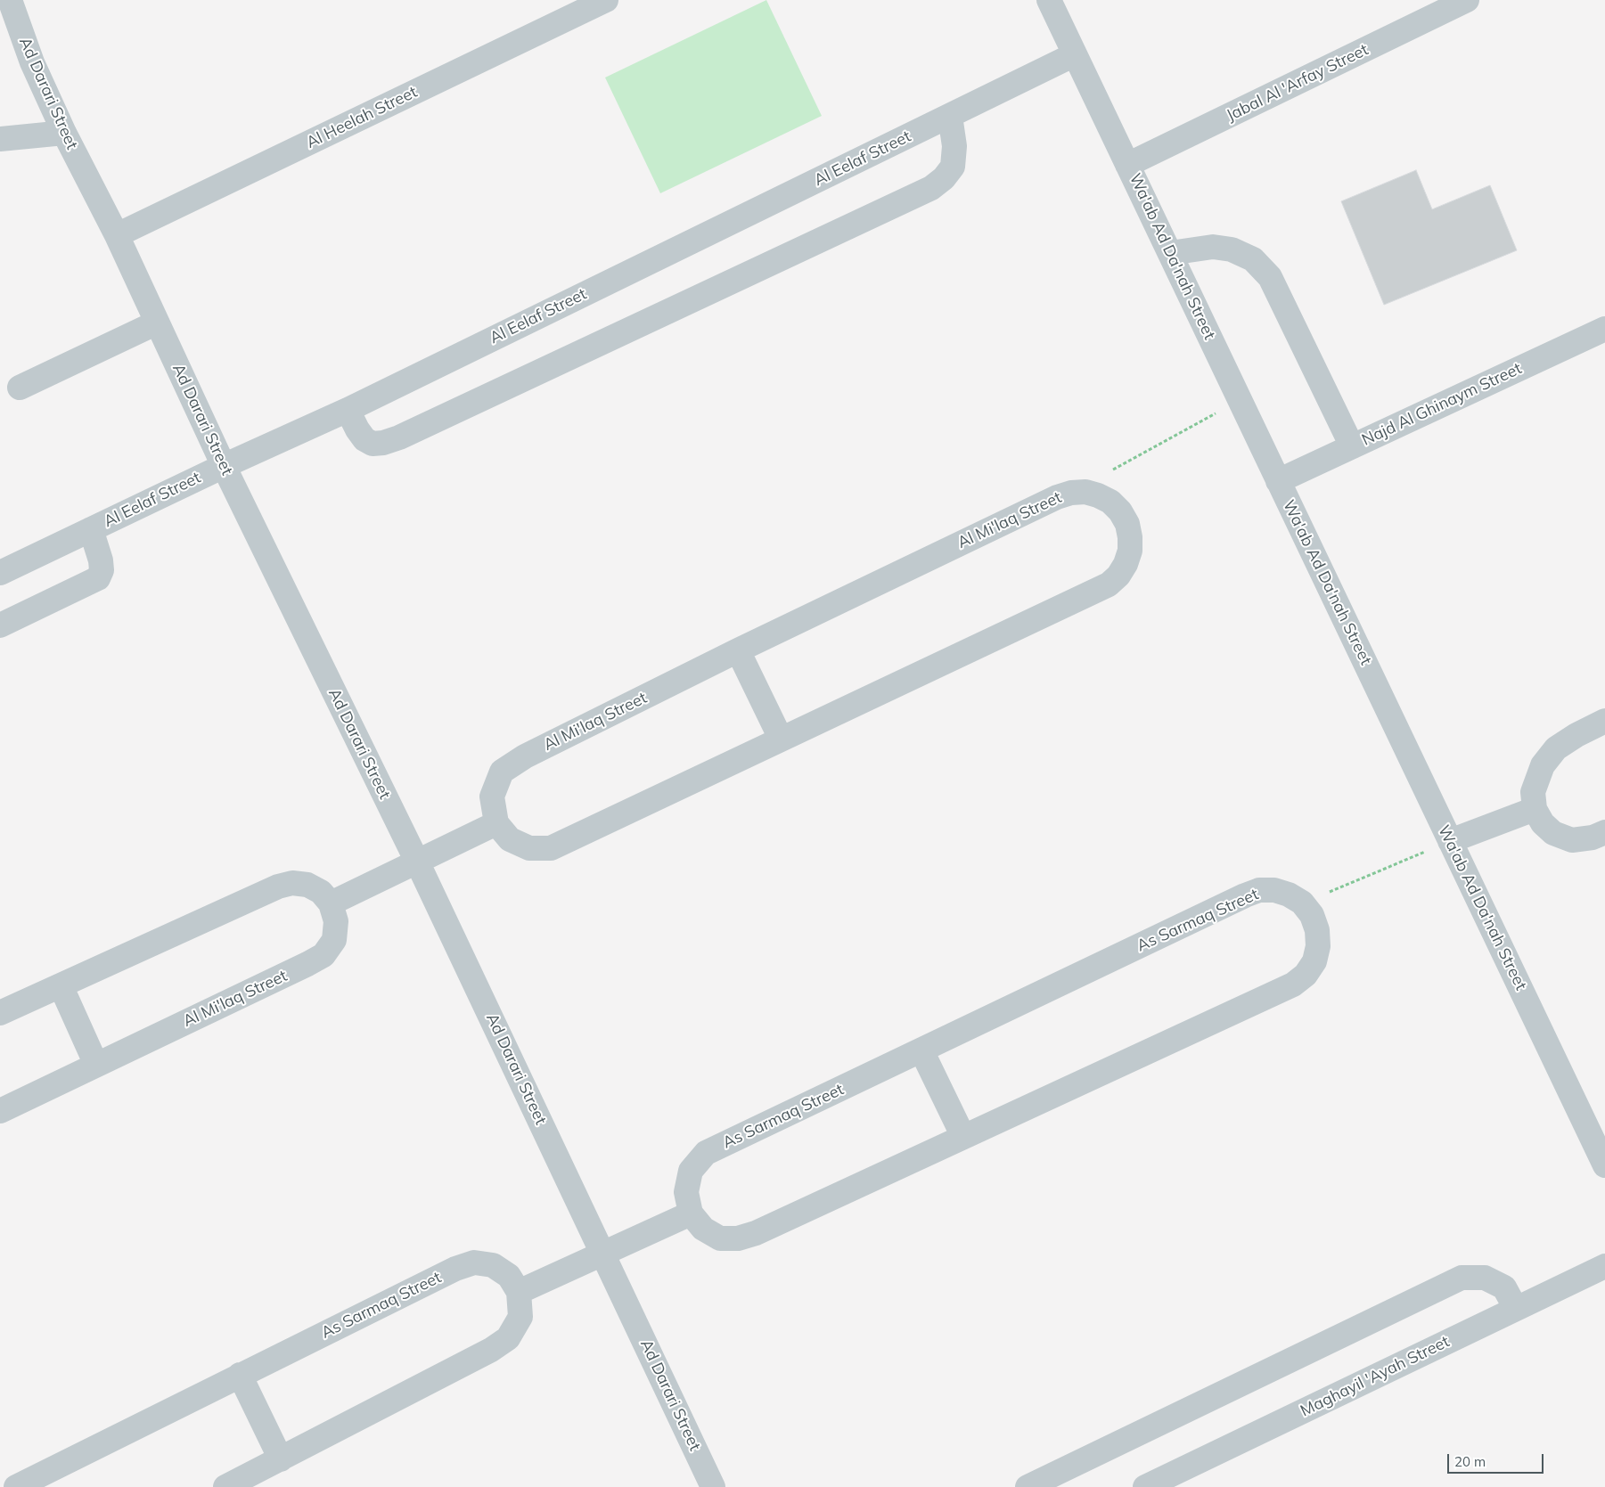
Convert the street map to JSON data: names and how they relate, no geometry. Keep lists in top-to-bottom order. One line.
{"streets":{"street":["Jabal Al 'Arfay Street","Ad Darari Street","Al Heelah Street","Al Eelaf Street","Wa'ab Ad Da'nah Street","Najd Al Ghinaym Street","Al Mi'laq Street","As Sarmaq Street","Maghayil 'Ayah Street"]},"crossings":[["Jabal Al 'Arfay Street","Wa'ab Ad Da'nah Street"],["Ad Darari Street","Al Heelah Street"],["Ad Darari Street","Al Eelaf Street"],["Al Eelaf Street","Wa'ab Ad Da'nah Street"],["Wa'ab Ad Da'nah Street","Najd Al Ghinaym Street"]],"scale_bar":"20 m"}
